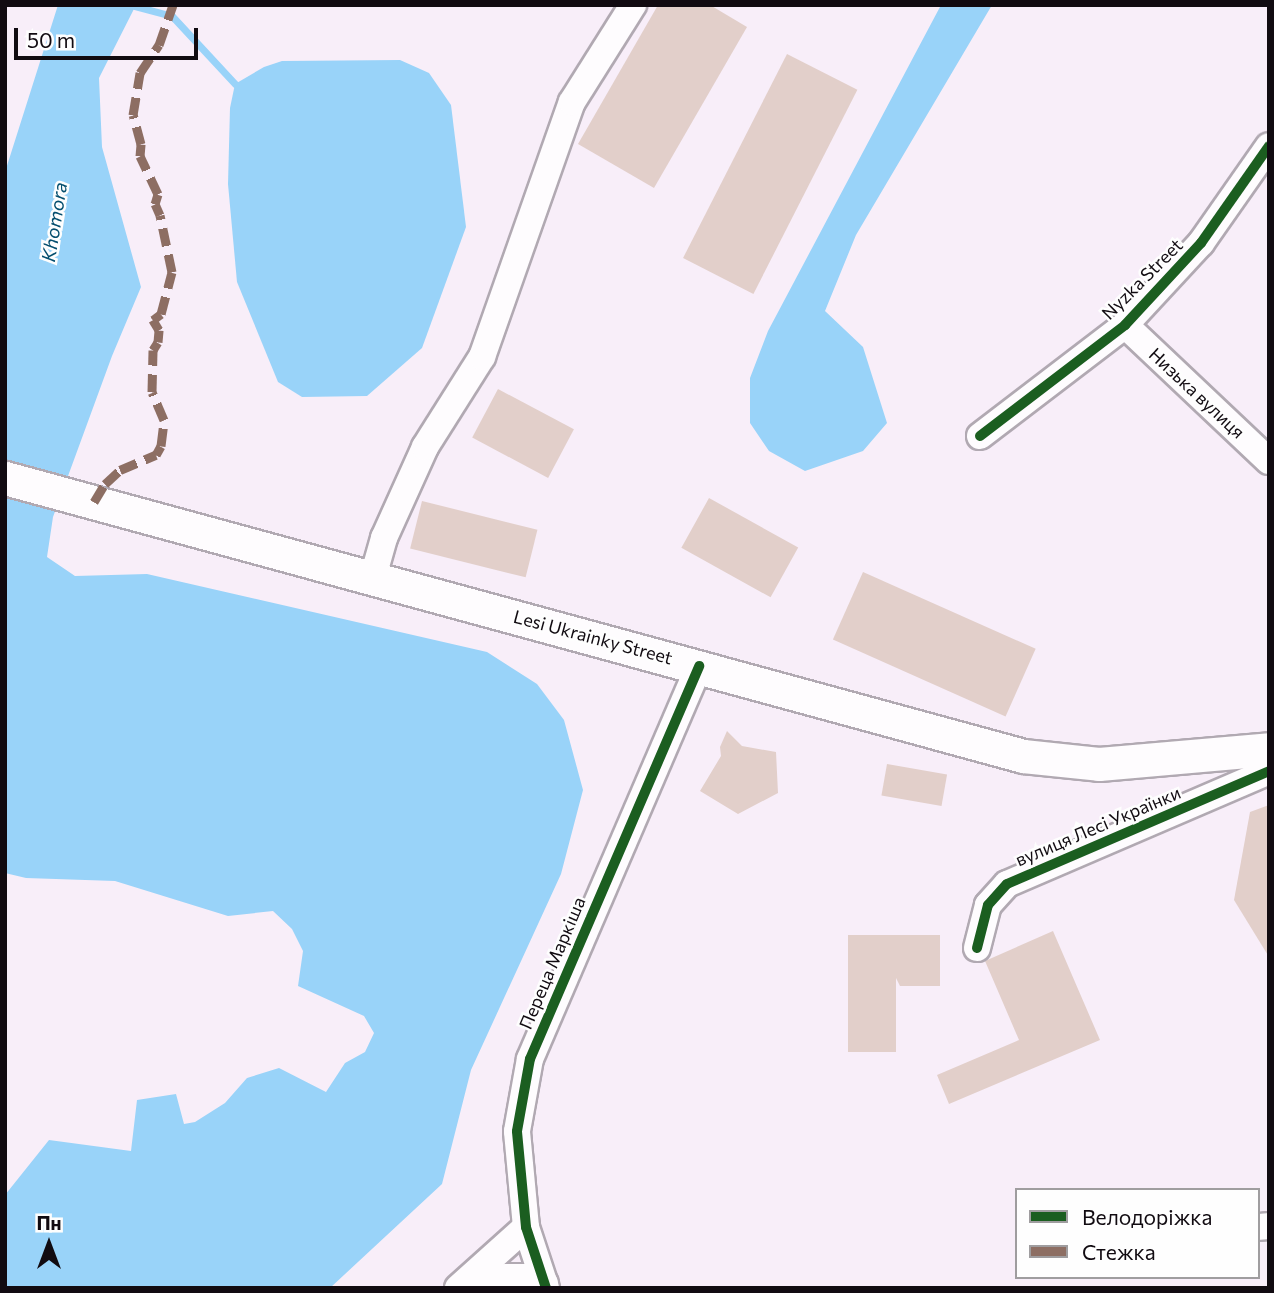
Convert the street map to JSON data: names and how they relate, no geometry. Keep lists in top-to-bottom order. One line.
{"streets":{"main road":["Lesi Ukrainky Street"],"street":["Nyzka Street","Низька вулиця","вулиця Лесі Українки","Переца Маркіша"]},"crossings":[["Nyzka Street","Низька вулиця"],["Lesi Ukrainky Street","Переца Маркіша"]],"water":["Khomora"],"legend":["Велодоріжка","Стежка"],"scale_bar":"50 m","north":"top"}
